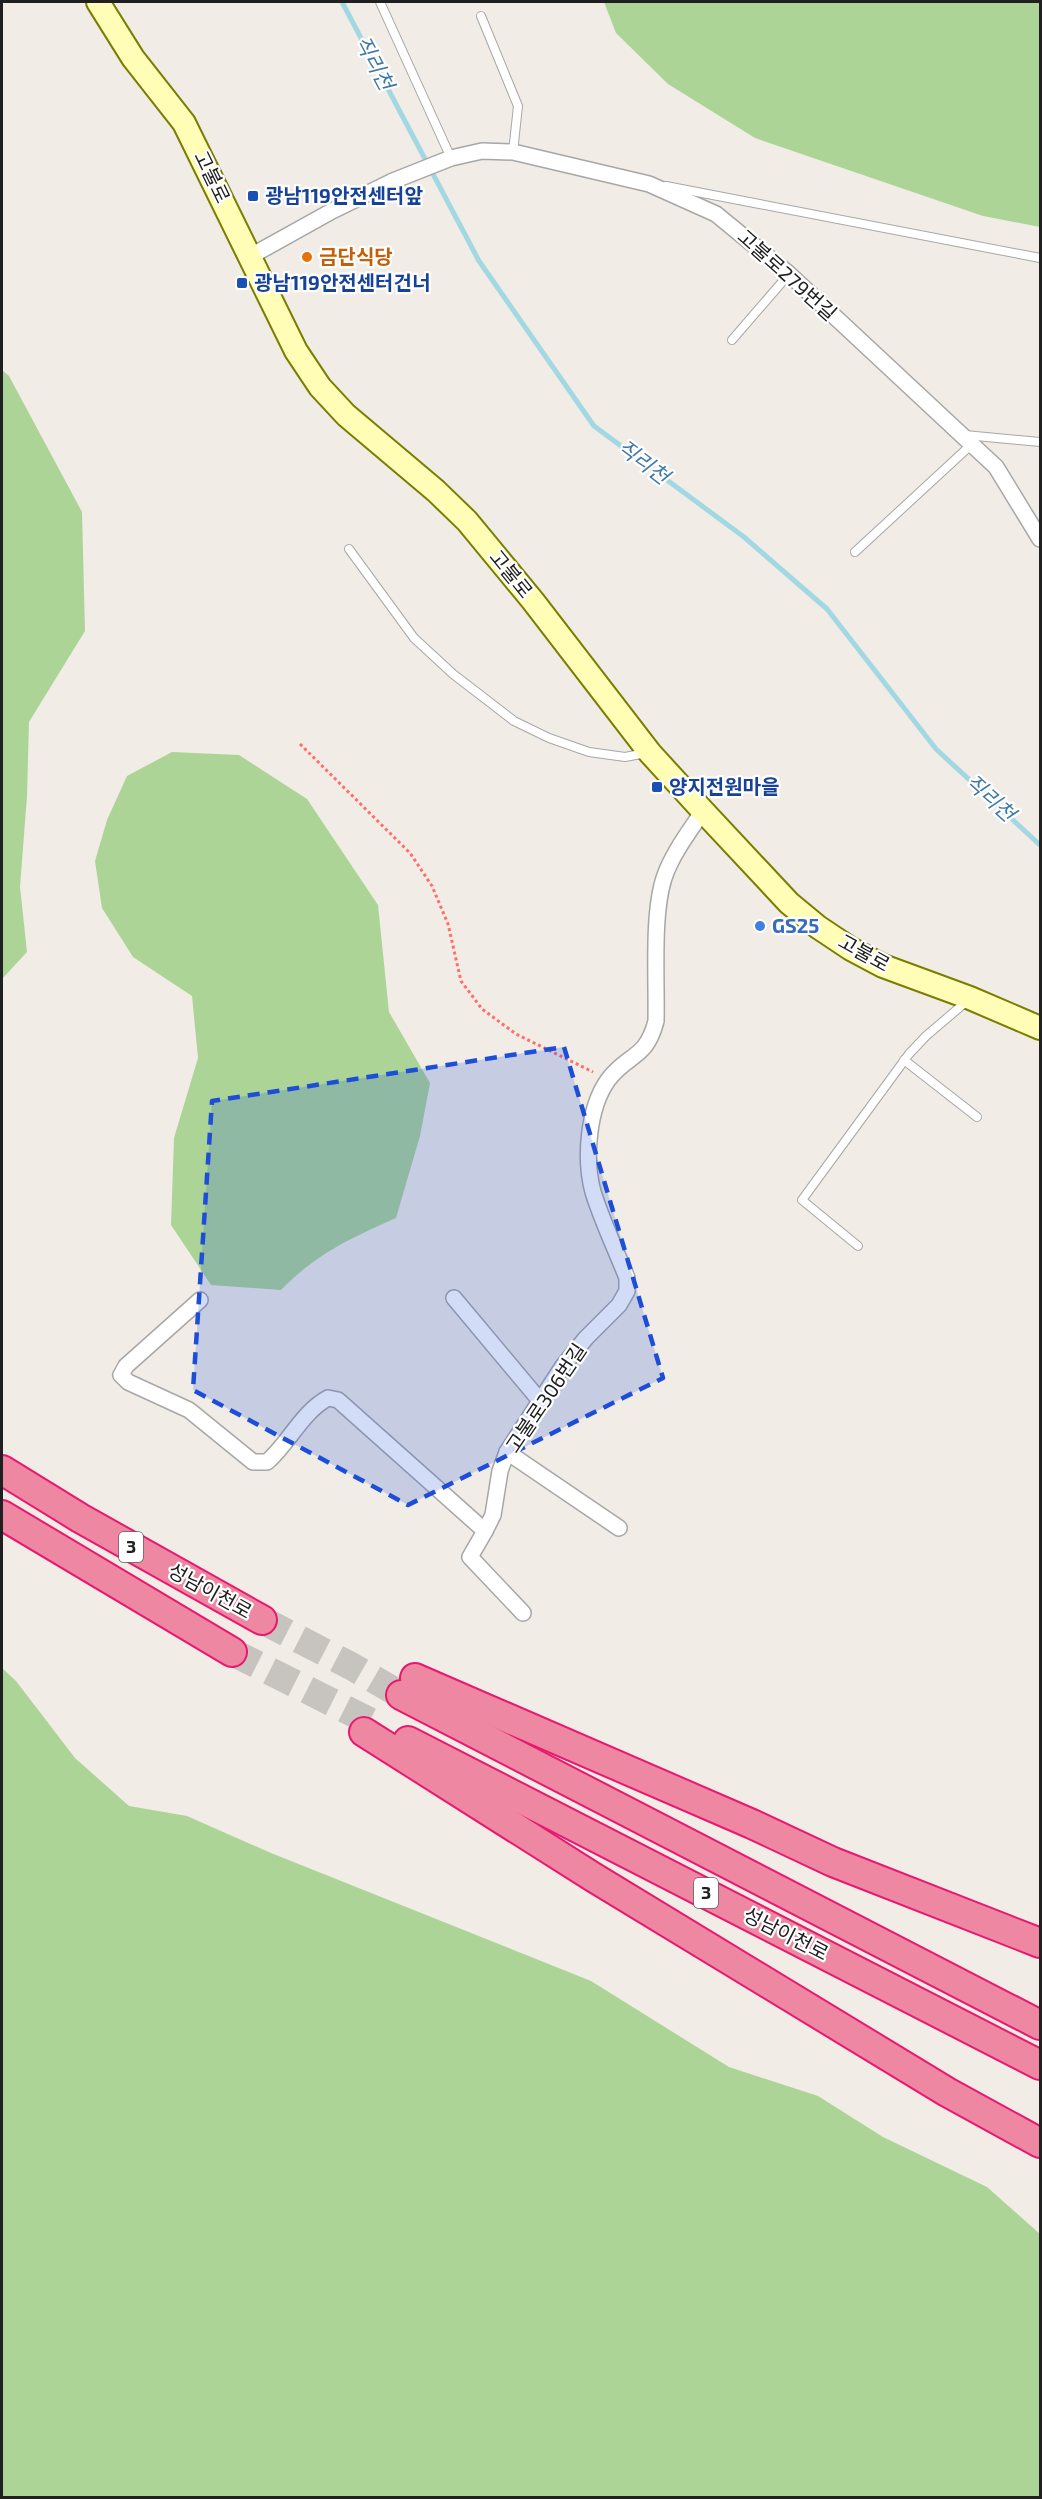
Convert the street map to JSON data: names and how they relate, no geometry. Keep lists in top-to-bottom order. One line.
{"streets":{"highway":["3","성남이천로"],"street":["고불로","고불로279번길","고불로306번길"]},"crossings":[["고불로","고불로279번길"],["고불로","고불로306번길"]],"water":["직리천"],"places":{"transit":["광남119안전센터앞","광남119안전센터건너","양지전원마을"],"other":["금단식당","GS25"]}}
